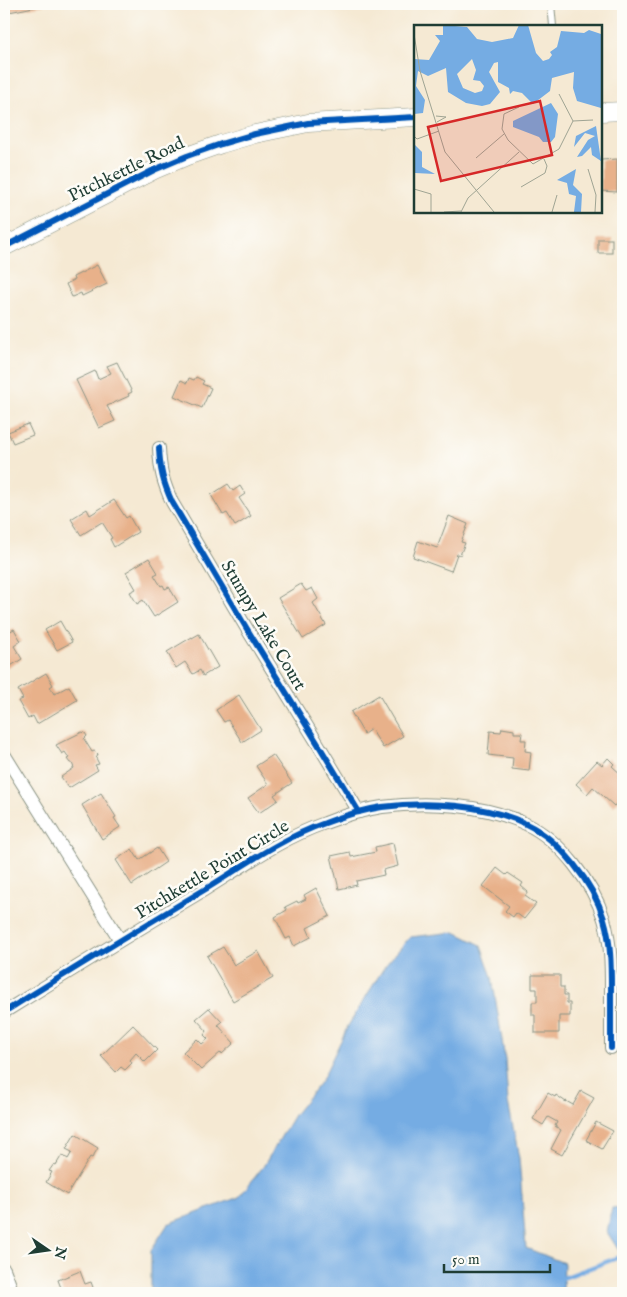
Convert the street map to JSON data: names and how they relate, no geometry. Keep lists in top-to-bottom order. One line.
{"streets":{"main road":["Pitchkettle Road"],"street":["Stumpy Lake Court","Pitchkettle Point Circle"]},"crossings":[["Stumpy Lake Court","Pitchkettle Point Circle"]],"scale_bar":"50 m","north":"right"}
